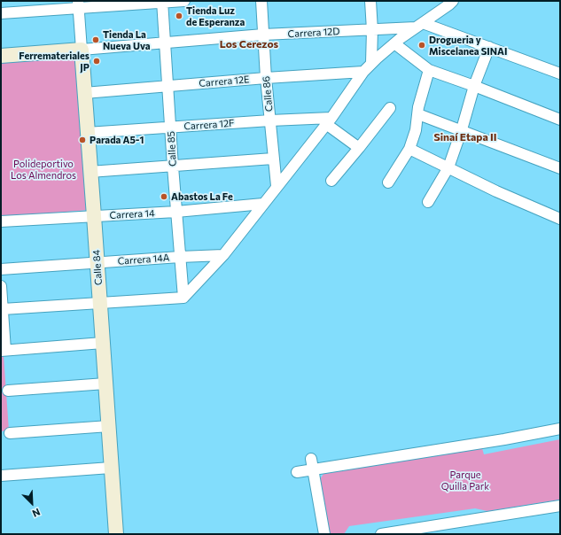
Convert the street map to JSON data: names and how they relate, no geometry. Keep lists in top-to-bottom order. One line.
{"streets":{"street":["Carrera 12D","Carrera 12E","Calle 86","Carrera 12F","Calle 85","Carrera 14","Carrera 14A","Calle 84"]},"crossings":[["Carrera 12D","Calle 86"],["Carrera 12D","Calle 85"],["Carrera 12D","Calle 84"],["Carrera 12E","Calle 86"],["Carrera 12E","Calle 85"],["Carrera 12E","Calle 84"],["Calle 86","Carrera 12F"],["Carrera 12F","Calle 85"],["Carrera 12F","Calle 84"],["Calle 85","Carrera 14"],["Calle 85","Carrera 14A"],["Carrera 14","Calle 84"],["Carrera 14A","Calle 84"]],"districts":["Los Cerezos","Sinaí Etapa II"],"parks":["Polideportivo Los Almendros","Parque Quilla Park"],"places":["Tienda Luz de Esperanza","Tienda La Nueva Uva","Drogueria y Miscelanea SINAI","Ferremateriales JP","Parada A5-1","Abastos La Fe"],"north":"bottom right"}
